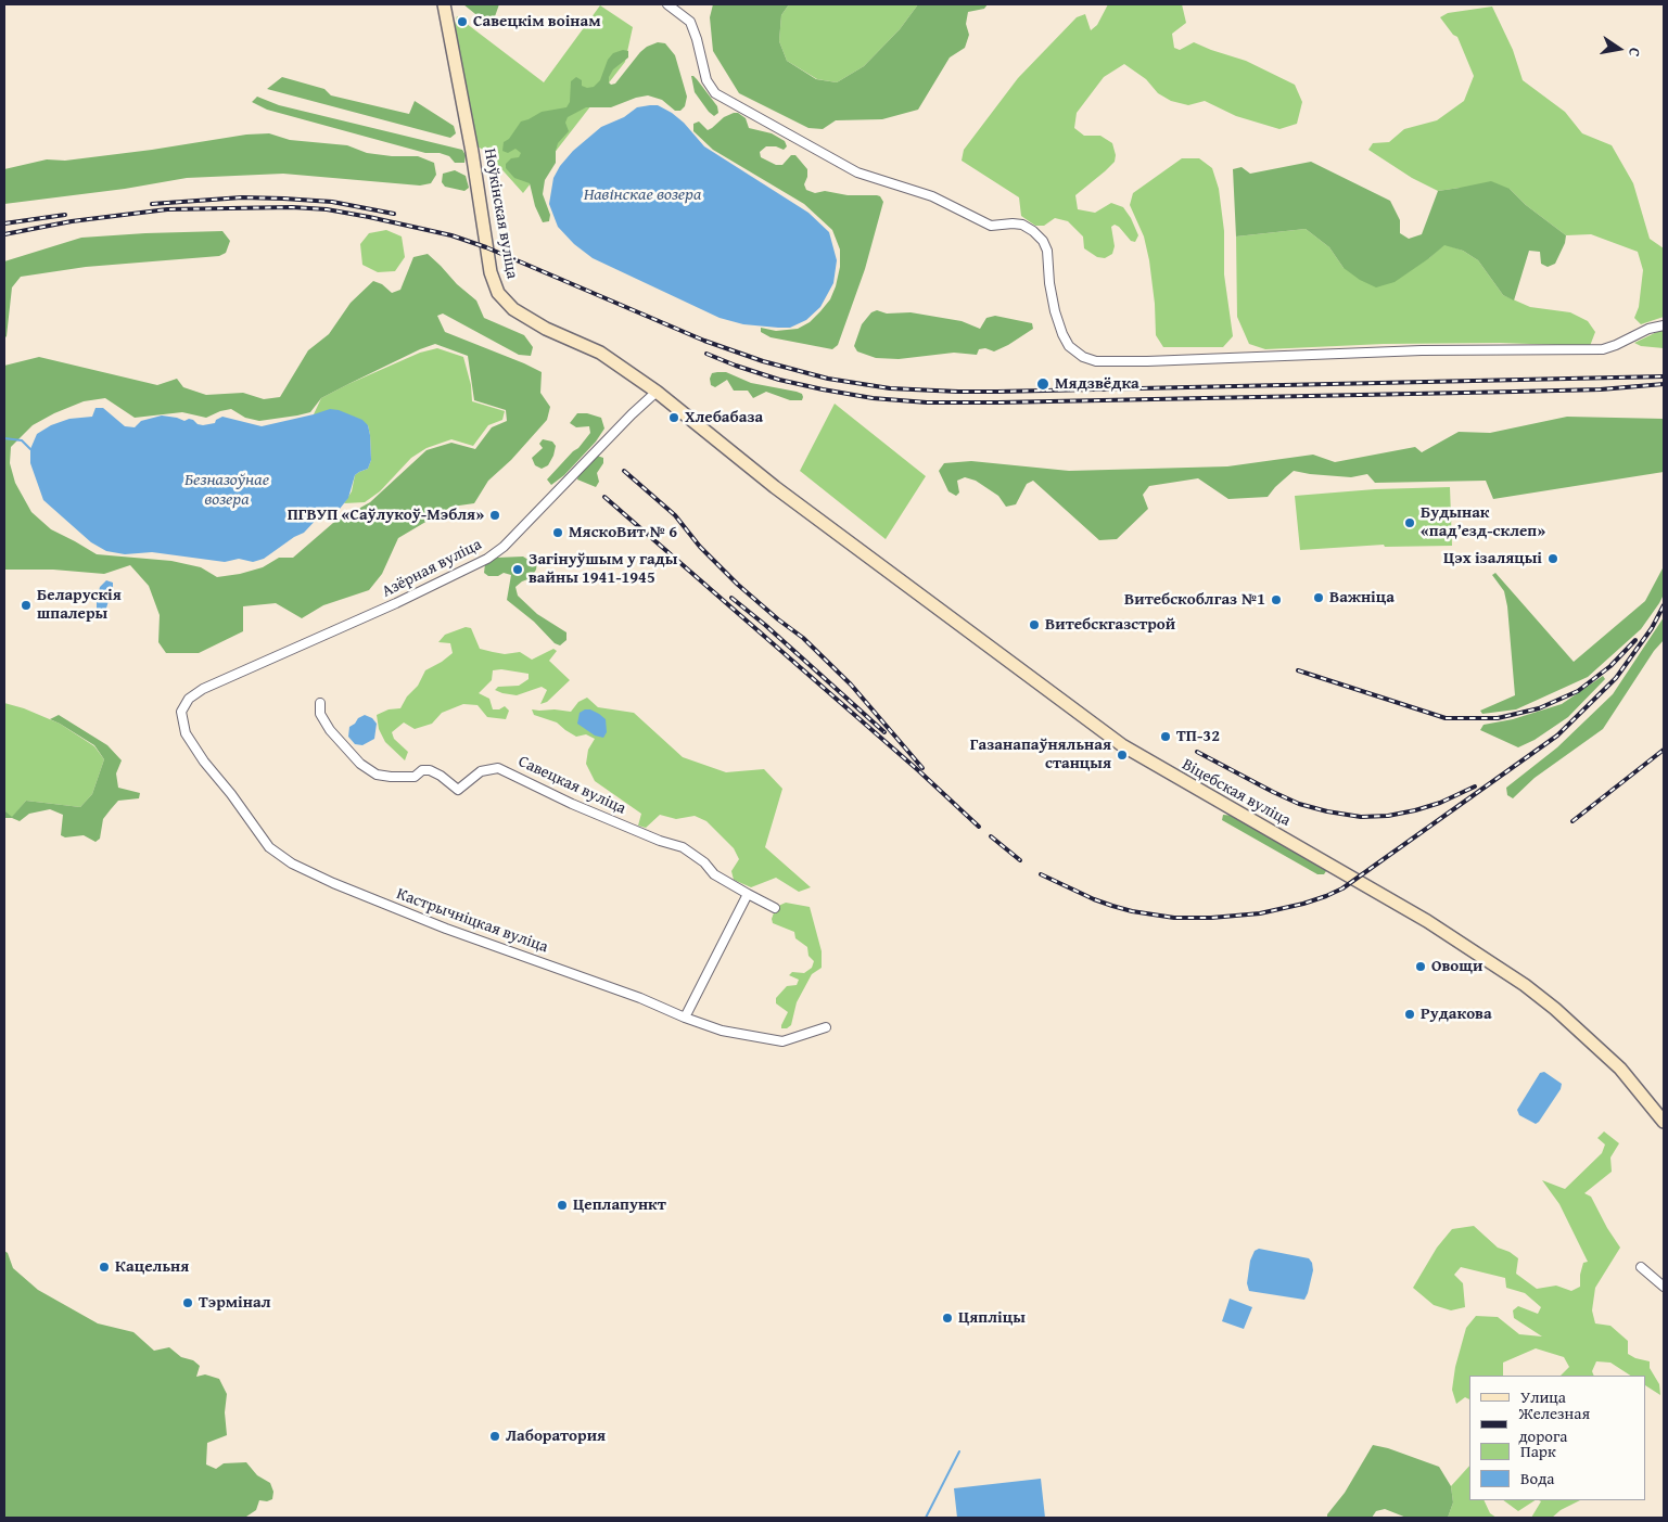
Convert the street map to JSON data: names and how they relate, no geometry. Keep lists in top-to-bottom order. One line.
{"streets":{"main road":["Ноўкінская вуліца","Віцебская вуліца"],"street":["Азёрная вуліца","Савецкая вуліца","Кастрычніцкая вуліца"]},"crossings":[["Ноўкінская вуліца","Азёрная вуліца"],["Ноўкінская вуліца","Віцебская вуліца"],["Азёрная вуліца","Кастрычніцкая вуліца"]],"water":["Навінскае возера","Безназоўнае возера"],"places":["Савецкім воінам","Мядзвёдка","Хлебабаза","ПГВУП «Саўлукоў-Мэбля»","Будынак «падʼезд-склеп»","МяскоВит № 6","Цэх ізаляцыі","Загінуўшым у гады вайны 1941-1945","Важніца","Витебскоблгаз №1","Беларускія шпалеры","Витебскгазстрой","ТП-32","Газанапаўняльная станцыя","Овощи","Рудакова","Цеплапункт","Кацельня","Тэрмінал","Цяпліцы","Лаборатория"],"legend":["Улица","Железная дорога","Парк","Вода"],"north":"right"}
